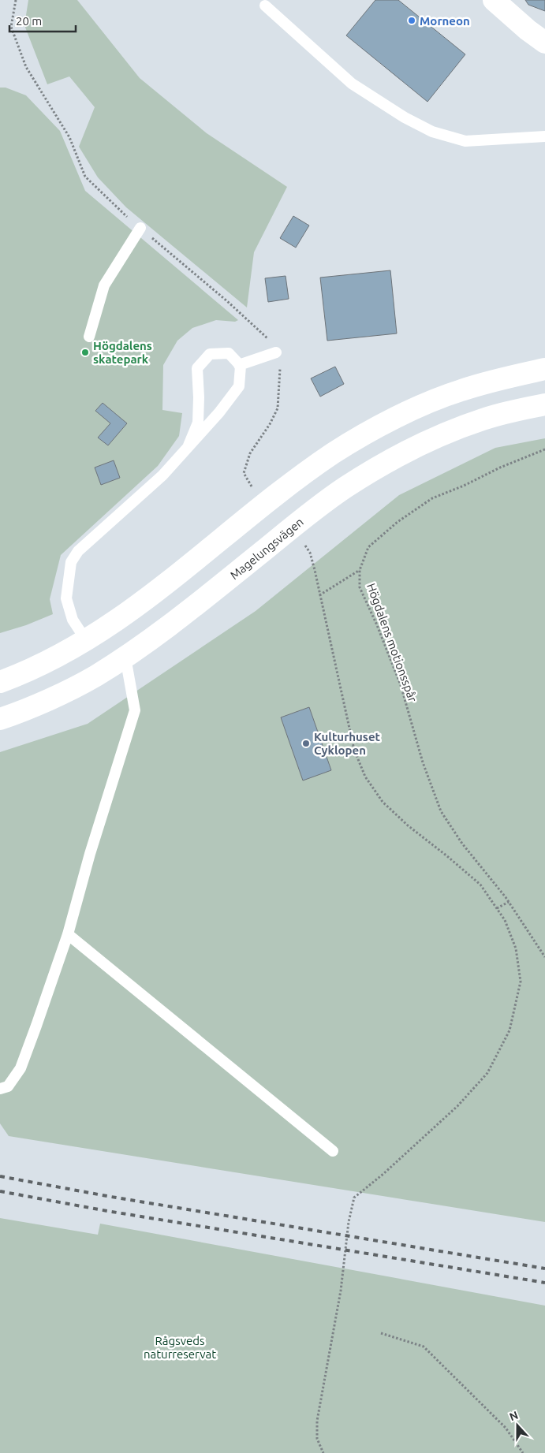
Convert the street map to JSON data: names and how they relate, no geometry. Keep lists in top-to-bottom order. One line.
{"streets":{"main road":["Magelungsvägen"],"path":["Högdalens motionsspår"]},"parks":["Rågsveds naturreservat"],"places":["Morneon","Högdalens skatepark","Kulturhuset Cyklopen"],"scale_bar":"20 m","north":"top"}
